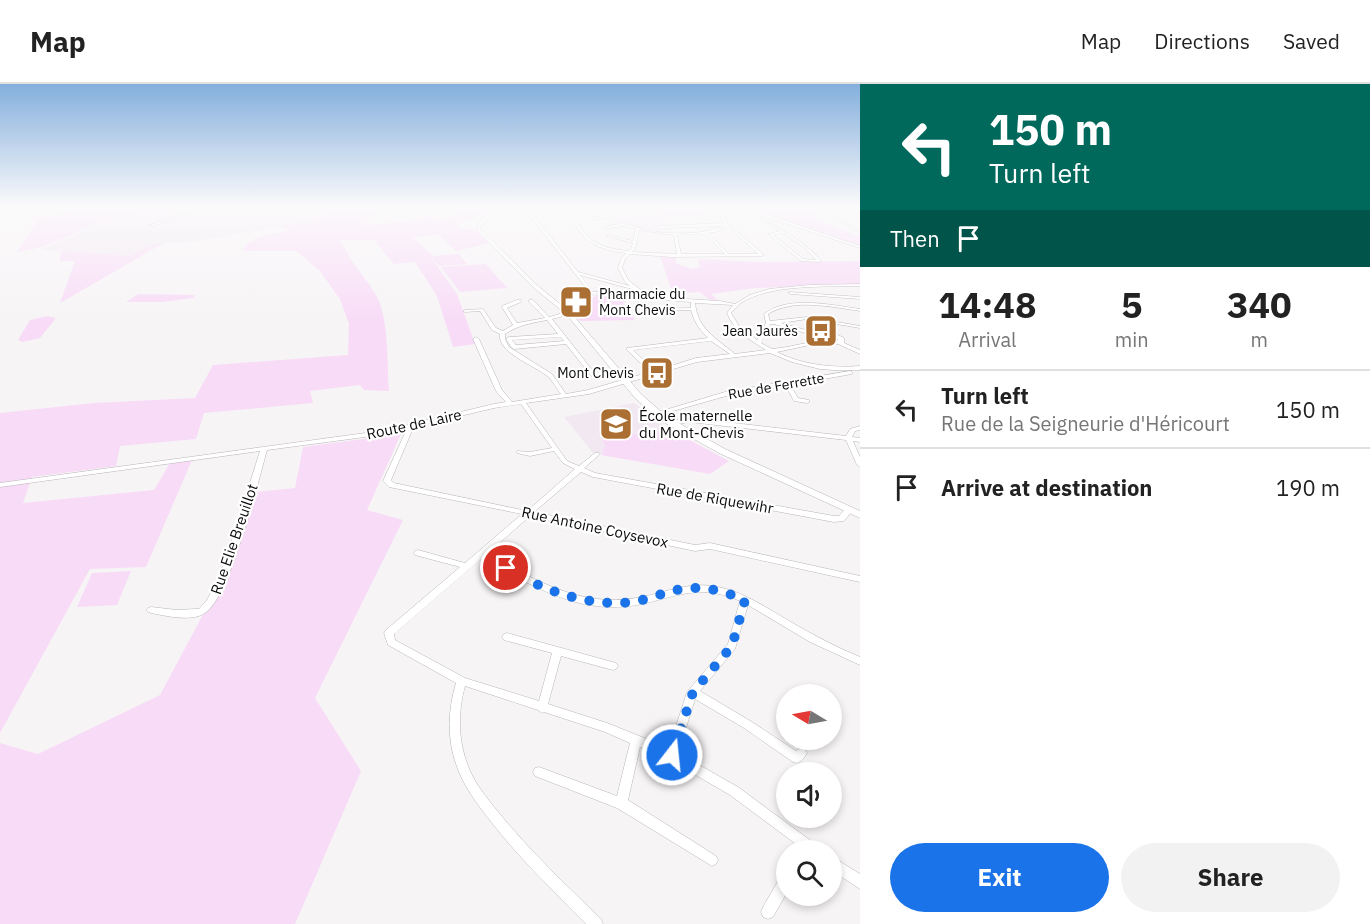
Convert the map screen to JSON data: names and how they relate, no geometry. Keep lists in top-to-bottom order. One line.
{"streets":{"street":["Rue de Ferrette","Route de Laire","Rue de Riquewihr","Rue Antoine Coysevox","Rue Elie Breuillot"]},"crossings":[["Route de Laire","Rue de Riquewihr"],["Route de Laire","Rue Antoine Coysevox"],["Route de Laire","Rue Elie Breuillot"]],"places":{"pharmacy":["Pharmacie du Mont Chevis"],"bus stop":["Jean Jaurès","Mont Chevis"],"school or university":["École maternelle du Mont-Chevis"]},"north":"left","page":{"header":"Map","nav":["Map","Directions","Saved"],"turn":["150 m","Turn left"],"then":"Then","eta":["14:48","Arrival","5","min","340","m"],"list":[{"name":"Turn left","note":"Rue de la Seigneurie d'Héricourt","value":"150 m"},{"name":"Arrive at destination","value":"190 m"}],"buttons":["Exit","Share"]}}
